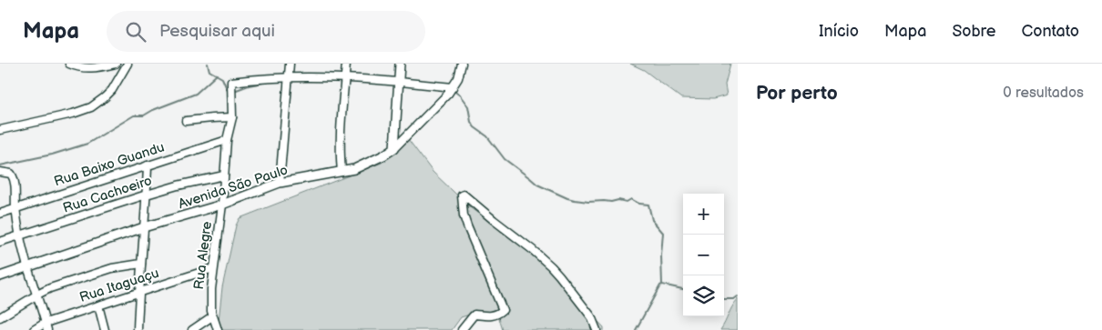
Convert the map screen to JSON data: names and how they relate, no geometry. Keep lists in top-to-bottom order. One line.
{"streets":{"street":["Rua Baixo Guandu","Avenida São Paulo","Rua Cachoeiro","Rua Alegre","Rua Itaguaçu"]},"crossings":[["Rua Baixo Guandu","Rua Alegre"],["Avenida São Paulo","Rua Alegre"],["Rua Cachoeiro","Rua Alegre"],["Rua Alegre","Rua Itaguaçu"]],"page":{"header":"Mapa","search":"Pesquisar aqui","nav":["Início","Mapa","Sobre","Contato"],"heading":["Por perto","0 resultados"],"map_buttons":["+","−"]}}
